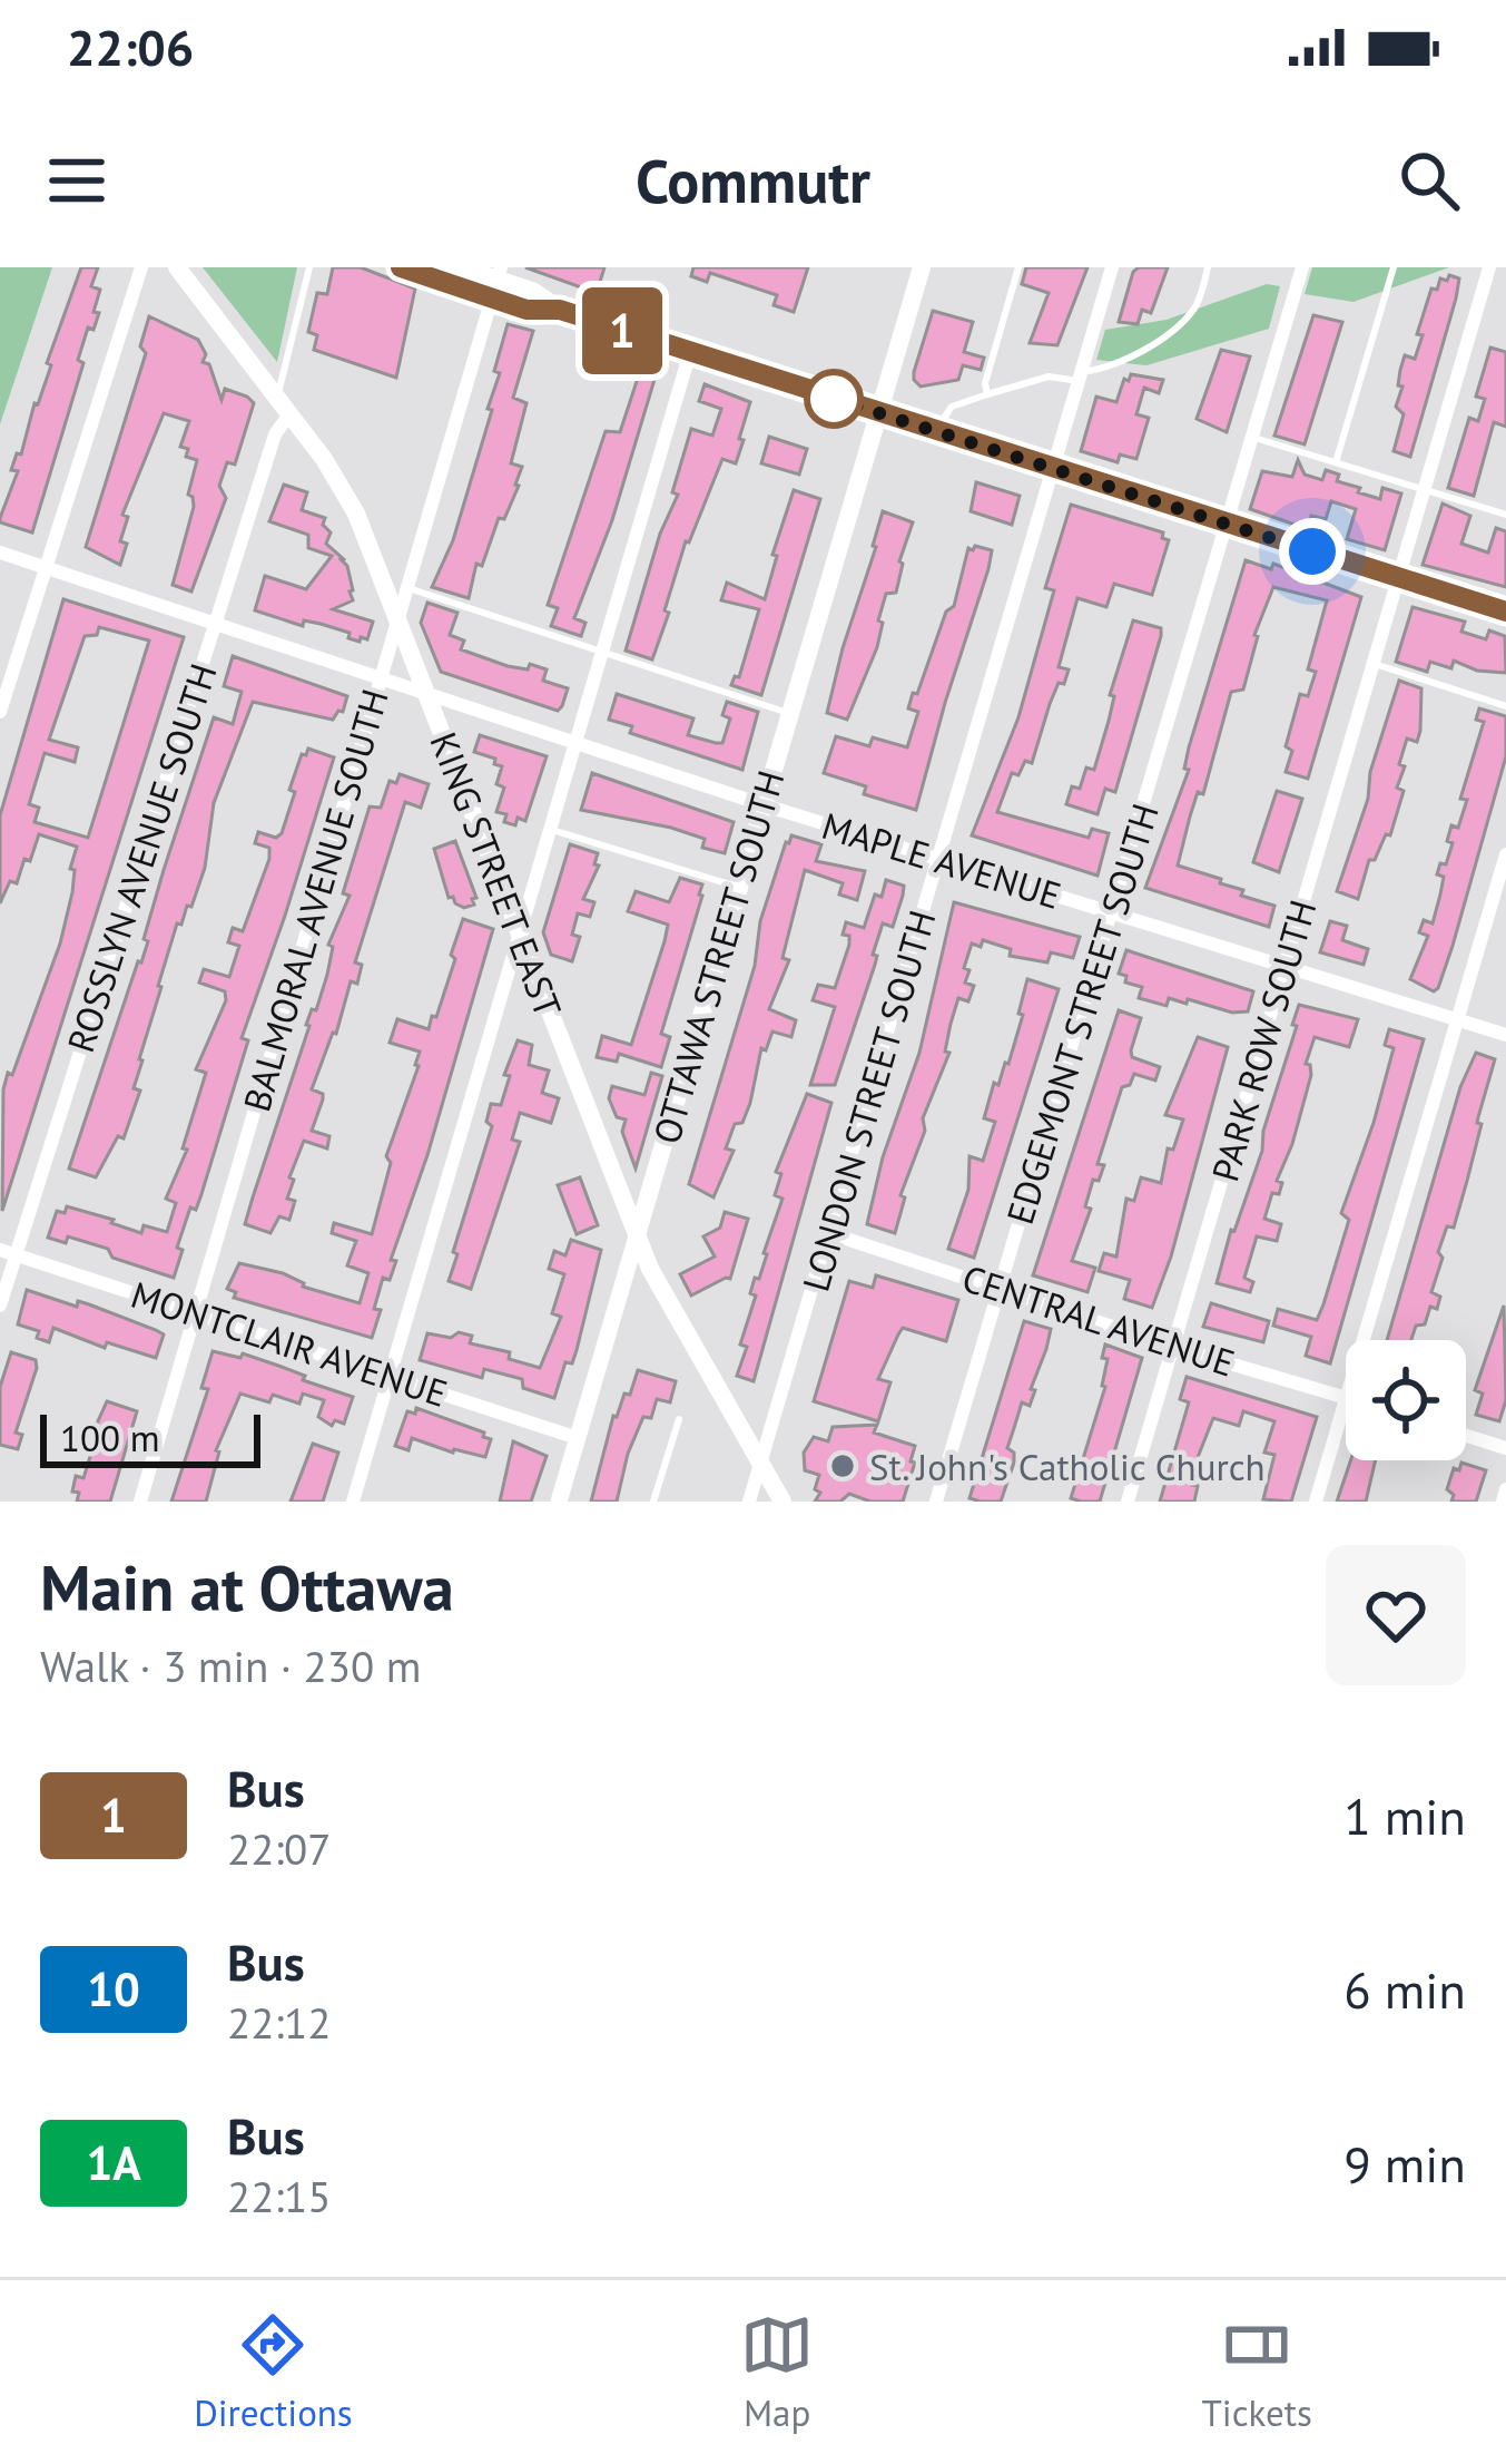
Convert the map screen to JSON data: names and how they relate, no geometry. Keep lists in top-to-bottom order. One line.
{"streets":{"main road":["KING STREET EAST","OTTAWA STREET SOUTH"],"street":["ROSSLYN AVENUE SOUTH","MAPLE AVENUE","BALMORAL AVENUE SOUTH","EDGEMONT STREET SOUTH","PARK ROW SOUTH","LONDON STREET SOUTH","CENTRAL AVENUE","MONTCLAIR AVENUE"]},"crossings":[["ROSSLYN AVENUE SOUTH","MAPLE AVENUE"],["ROSSLYN AVENUE SOUTH","KING STREET EAST"],["ROSSLYN AVENUE SOUTH","MONTCLAIR AVENUE"],["MAPLE AVENUE","KING STREET EAST"],["MAPLE AVENUE","BALMORAL AVENUE SOUTH"],["MAPLE AVENUE","OTTAWA STREET SOUTH"],["MAPLE AVENUE","EDGEMONT STREET SOUTH"],["MAPLE AVENUE","PARK ROW SOUTH"],["MAPLE AVENUE","LONDON STREET SOUTH"],["KING STREET EAST","BALMORAL AVENUE SOUTH"],["KING STREET EAST","OTTAWA STREET SOUTH"],["KING STREET EAST","LONDON STREET SOUTH"],["BALMORAL AVENUE SOUTH","MONTCLAIR AVENUE"],["OTTAWA STREET SOUTH","MONTCLAIR AVENUE"],["EDGEMONT STREET SOUTH","CENTRAL AVENUE"],["PARK ROW SOUTH","CENTRAL AVENUE"],["LONDON STREET SOUTH","CENTRAL AVENUE"]],"places":["St. John's Catholic Church"],"lines":["bus line 1"],"scale_bar":"100 m","page":{"status":"22:06","header":"Commutr","on_map":"1","scale":"100 m","heading":["Main at Ottawa","Walk · 3 min · 230 m"],"list":[{"mark":"1","name":"Bus","note":"22:07","value":"1 min"},{"mark":"10","name":"Bus","note":"22:12","value":"6 min"},{"mark":"1A","name":"Bus","note":"22:15","value":"9 min"}],"tabs":["Directions","Map","Tickets"]}}
